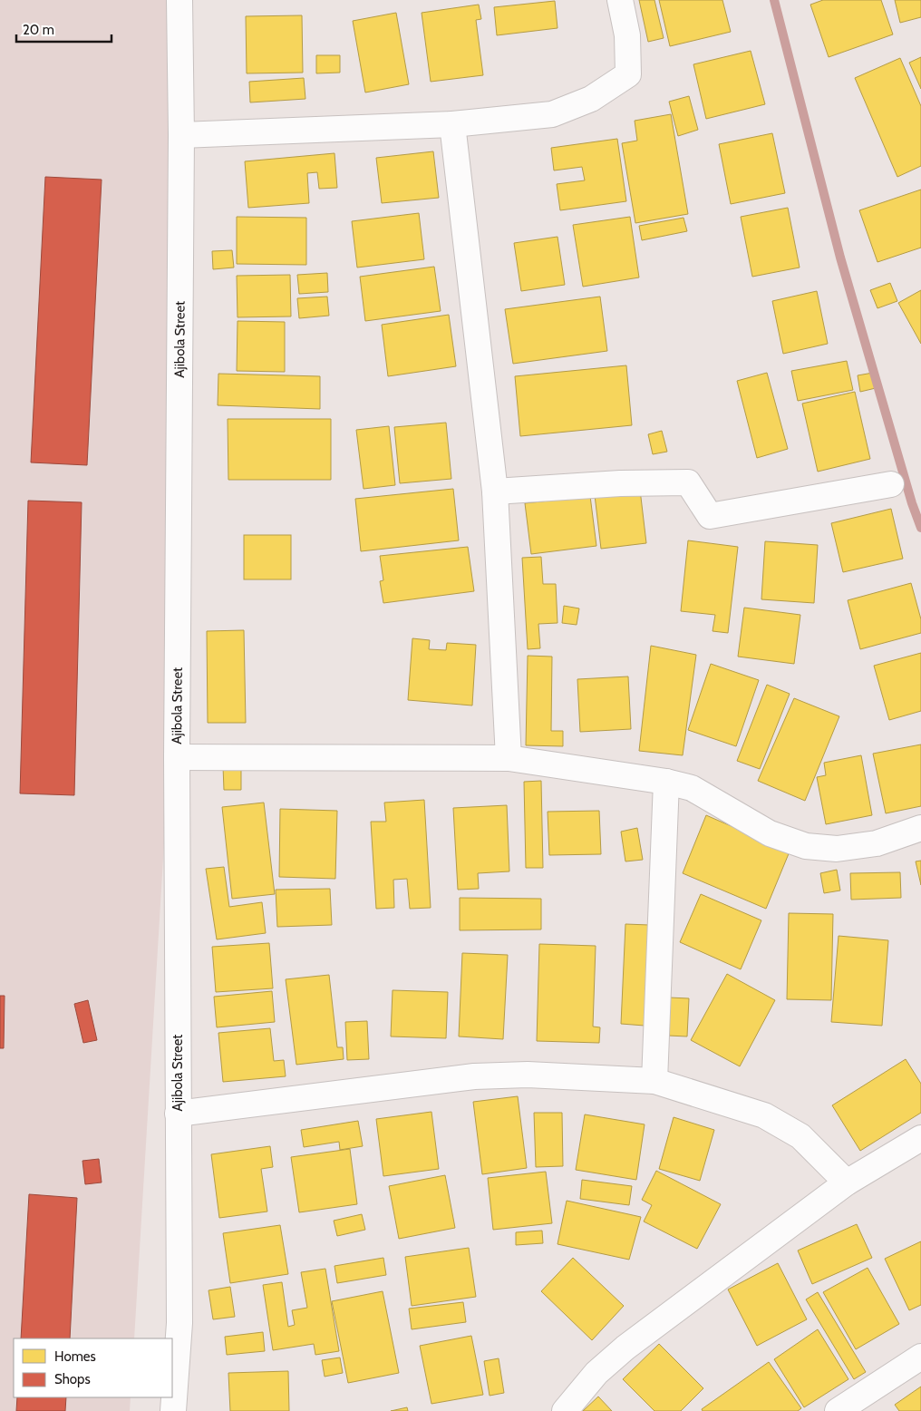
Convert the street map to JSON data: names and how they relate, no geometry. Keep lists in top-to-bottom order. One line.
{"streets":{"street":["Ajibola Street"]},"legend":["Homes","Shops"],"scale_bar":"20 m"}
